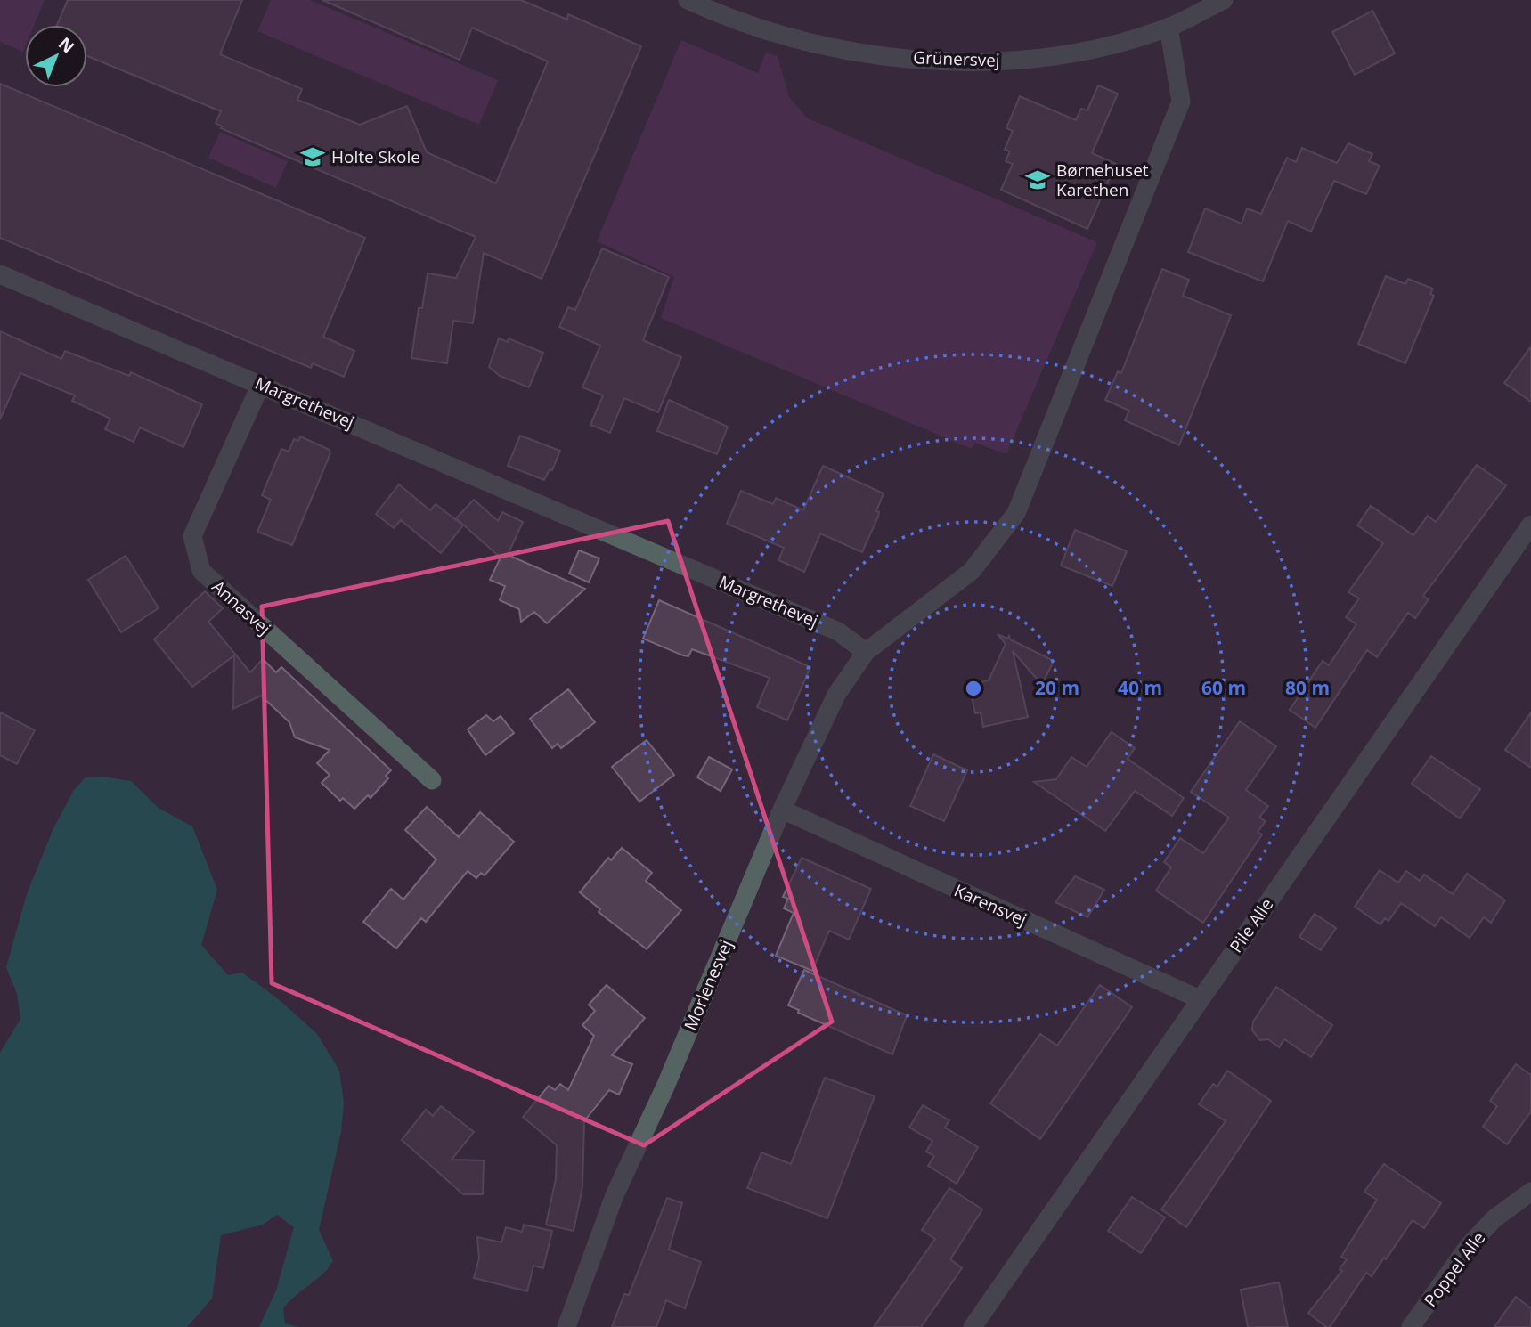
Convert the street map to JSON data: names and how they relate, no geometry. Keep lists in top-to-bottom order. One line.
{"streets":{"street":["Grünersvej","Margrethevej","Annasvej","Karensvej","Pile Alle","Morlenesvej","Poppel Alle"]},"crossings":[["Margrethevej","Annasvej"],["Margrethevej","Morlenesvej"],["Karensvej","Pile Alle"],["Karensvej","Morlenesvej"]],"places":{"school or university":["Holte Skole","Børnehuset Karethen"]},"north":"top right","rings":["20 m","40 m","60 m","80 m"]}
